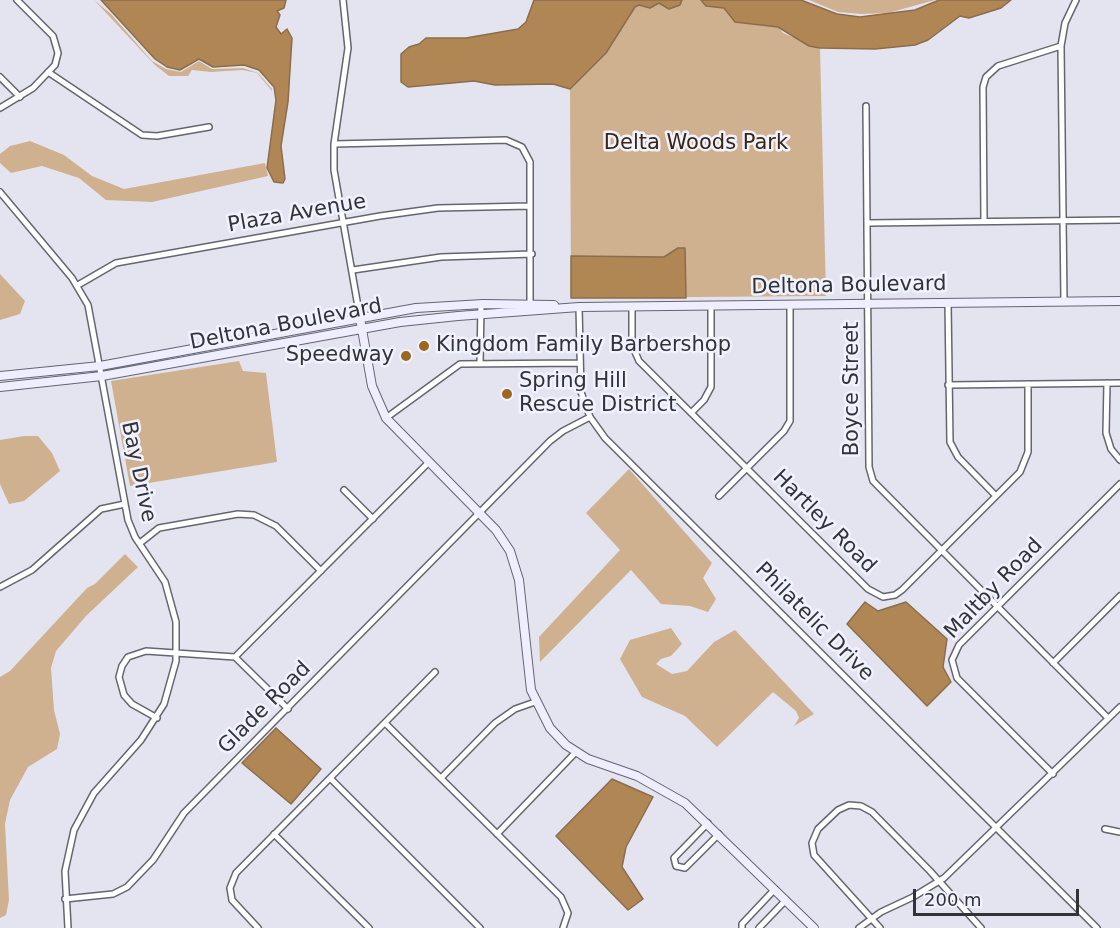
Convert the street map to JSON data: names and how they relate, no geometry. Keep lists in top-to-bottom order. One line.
{"streets":{"main road":["Deltona Boulevard"],"street":["Plaza Avenue","Boyce Street","Bay Drive","Hartley Road","Maltby Road","Philatelic Drive","Glade Road"]},"crossings":[["Plaza Avenue","Bay Drive"],["Deltona Boulevard","Boyce Street"],["Deltona Boulevard","Bay Drive"],["Deltona Boulevard","Hartley Road"],["Deltona Boulevard","Philatelic Drive"],["Boyce Street","Hartley Road"],["Boyce Street","Maltby Road"],["Bay Drive","Glade Road"],["Philatelic Drive","Glade Road"]],"parks":["Delta Woods Park"],"places":["Kingdom Family Barbershop","Speedway","Spring Hill Rescue District"],"scale_bar":"200 m"}
